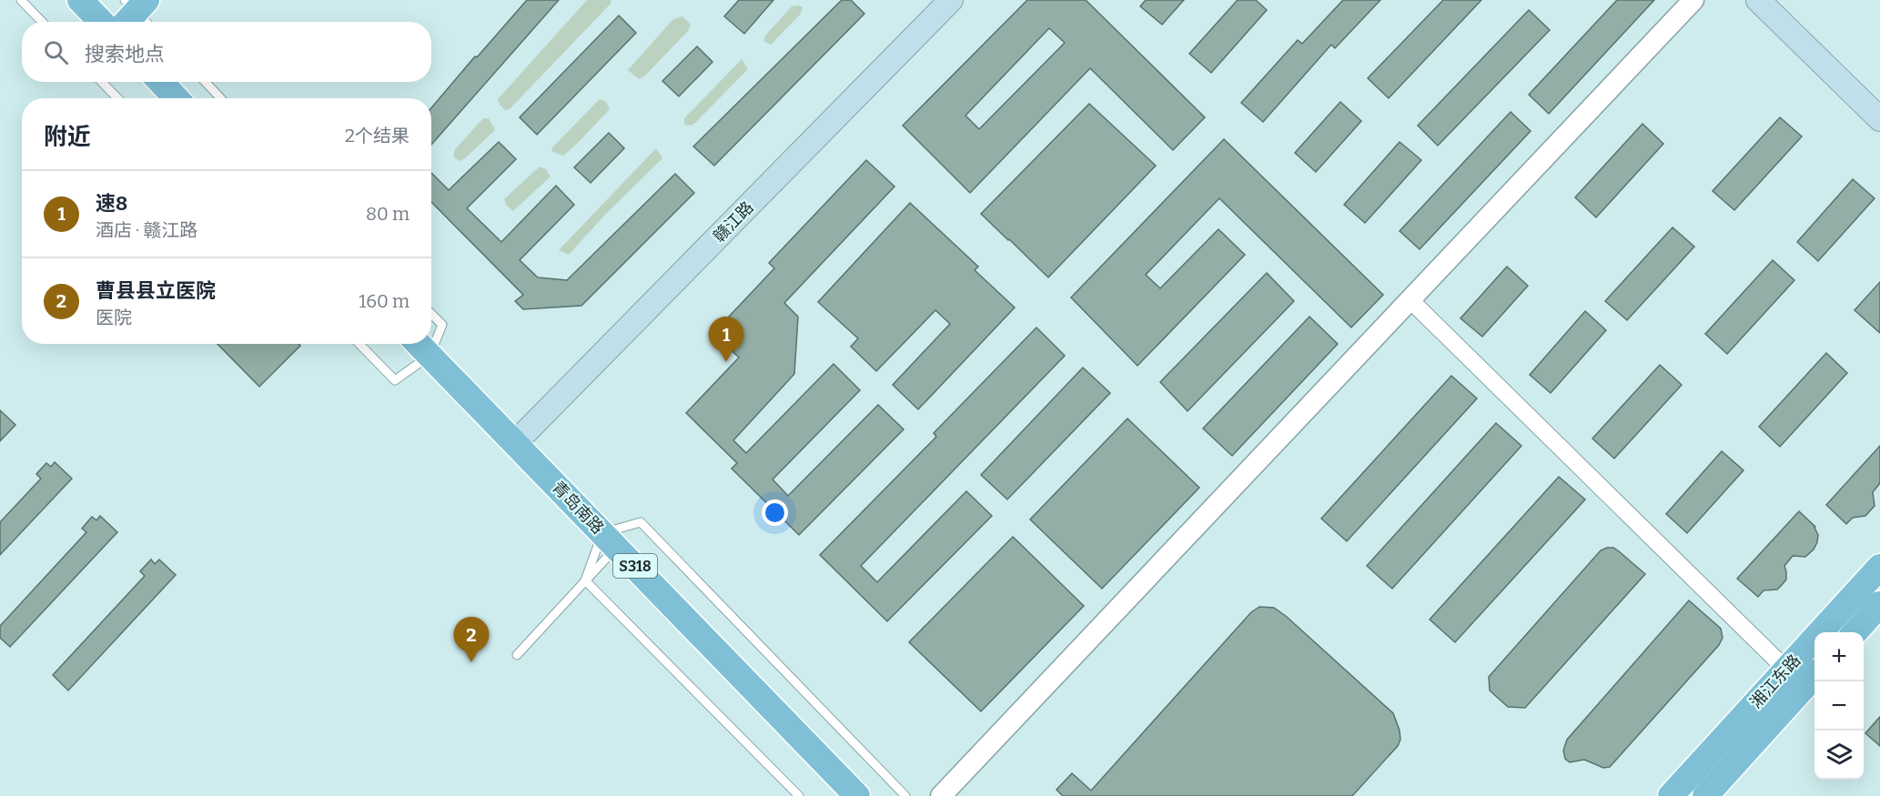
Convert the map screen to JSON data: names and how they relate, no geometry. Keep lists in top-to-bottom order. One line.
{"streets":{"main road":["赣江路","青岛南路","S318","湘江东路"]},"crossings":[["赣江路","青岛南路"]],"page":{"search":"搜索地点","heading":["附近","2个结果"],"list":[{"mark":"1","name":"速8","note":"酒店 · 赣江路","value":"80 m"},{"mark":"2","name":"曹县县立医院","note":"医院","value":"160 m"}],"pins":["1","2"],"map_buttons":["+","−"]}}
